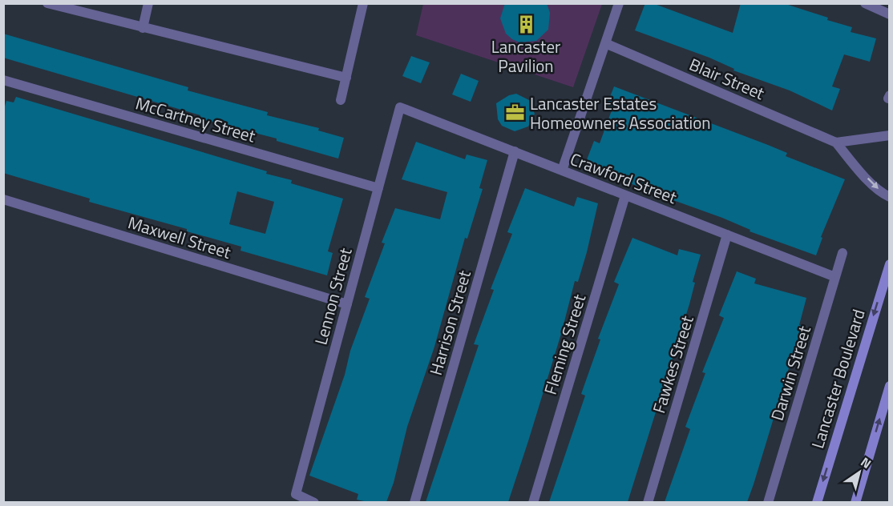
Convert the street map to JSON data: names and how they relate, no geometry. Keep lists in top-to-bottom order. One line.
{"streets":{"main road":["Lancaster Boulevard"],"street":["Blair Street","McCartney Street","Crawford Street","Maxwell Street","Lennon Street","Harrison Street","Fleming Street","Fawkes Street","Darwin Street"]},"crossings":[["McCartney Street","Lennon Street"],["Crawford Street","Lennon Street"],["Crawford Street","Harrison Street"],["Crawford Street","Fleming Street"],["Crawford Street","Fawkes Street"],["Crawford Street","Darwin Street"],["Maxwell Street","Lennon Street"]],"places":{"building":["Lancaster Pavilion"],"office":["Lancaster Estates Homeowners Association"]},"north":"top right"}
